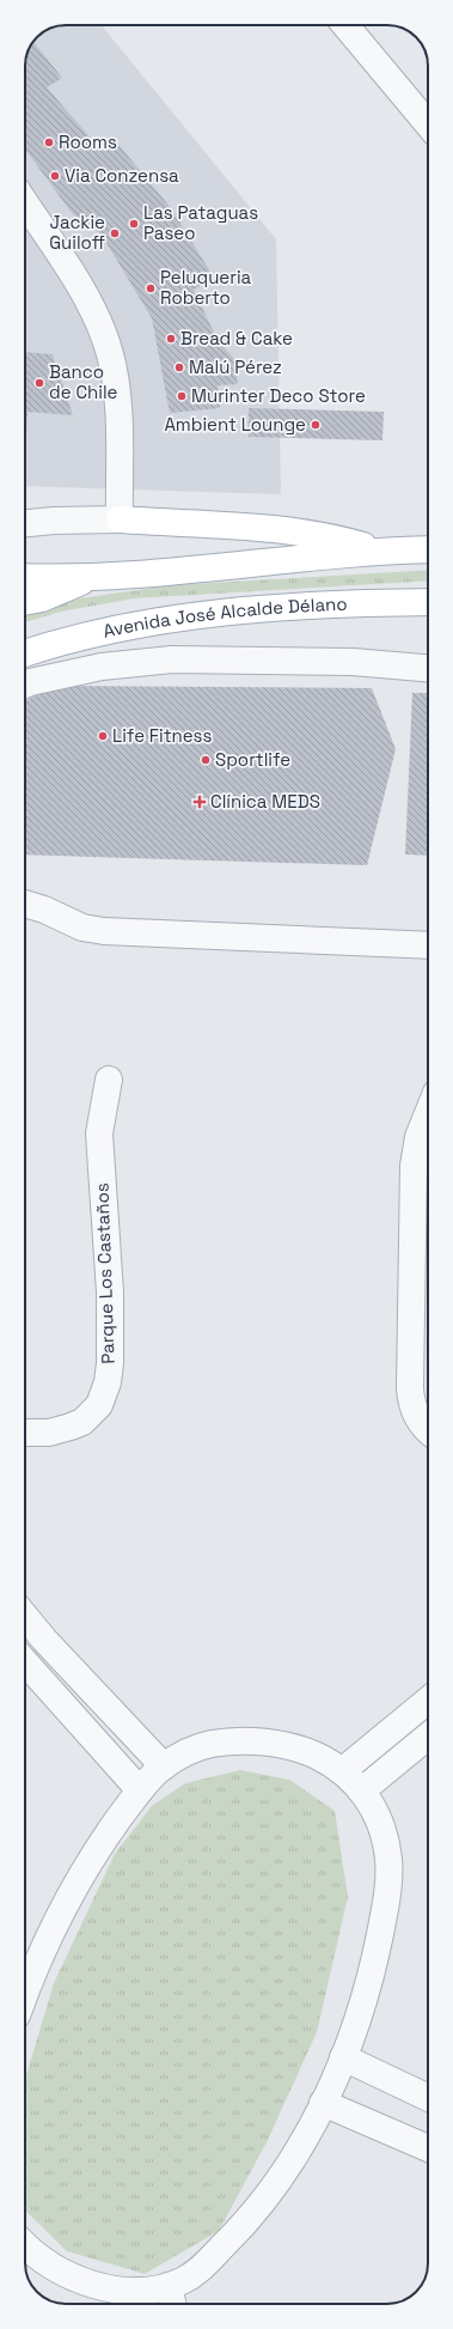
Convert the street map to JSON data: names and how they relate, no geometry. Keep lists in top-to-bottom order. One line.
{"streets":{"main road":["Avenida José Alcalde Délano"],"street":["Parque Los Castaños"]},"places":{"other":["Rooms","Via Conzensa","Las Pataguas Paseo","Jackie Guiloff","Peluqueria Roberto","Bread & Cake","Malú Pérez","Banco de Chile","Murinter Deco Store","Ambient Lounge","Life Fitness","Sportlife"],"health":["Clínica MEDS"]}}
